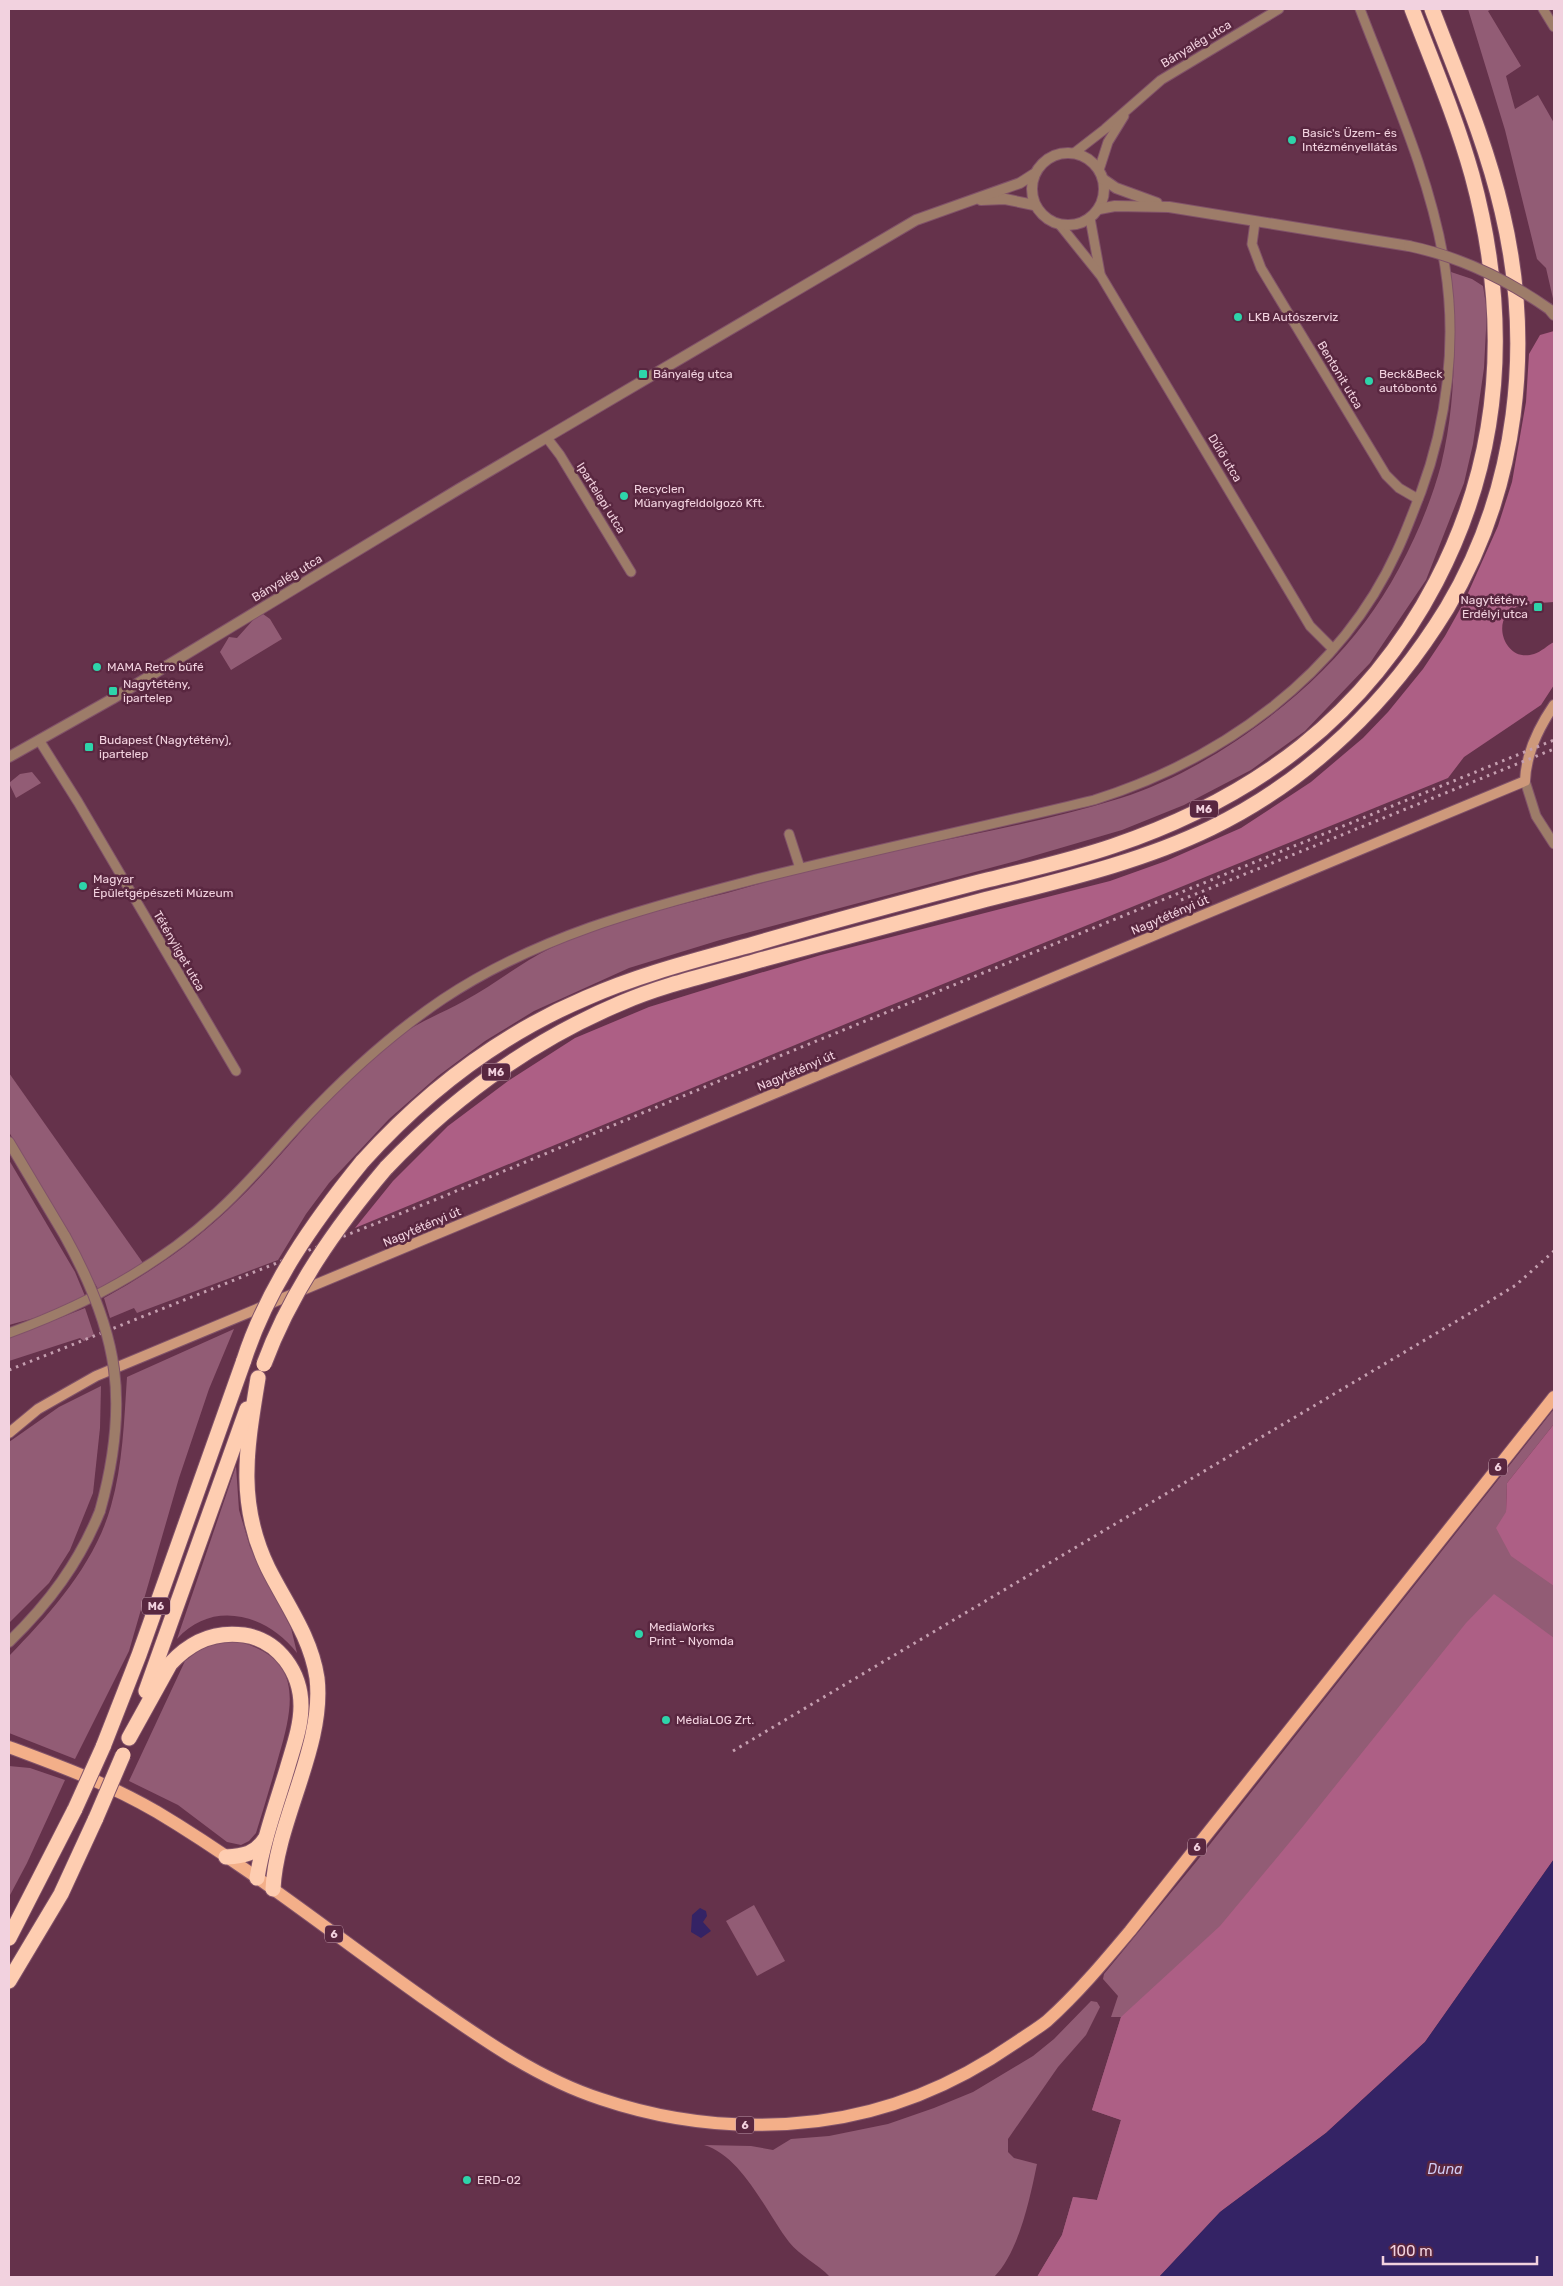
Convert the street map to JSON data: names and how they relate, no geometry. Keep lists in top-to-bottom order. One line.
{"streets":{"highway":["M6"],"main road":["Nagytétényi út","6"],"street":["Bányalég utca","Bentonit utca","Dűlő utca","Ipartelepi utca","Tétényliget utca"]},"crossings":[["Bányalég utca","Dűlő utca"],["Bányalég utca","Ipartelepi utca"],["Bányalég utca","Tétényliget utca"]],"water":["Duna"],"places":{"other":["Basic's Üzem- és Intézményellátás","LKB Autószerviz","Beck&Beck autóbontó","Recyclen Műanyagfeldolgozó Kft.","MAMA Retro büfé","Magyar Épületgépészeti Múzeum","MediaWorks Print - Nyomda","MédiaLOG Zrt.","ERD-02"],"transit":["Bányalég utca","Nagytétény, Erdélyi utca","Nagytétény, ipartelep","Budapest (Nagytétény), ipartelep"]},"scale_bar":"100 m"}
